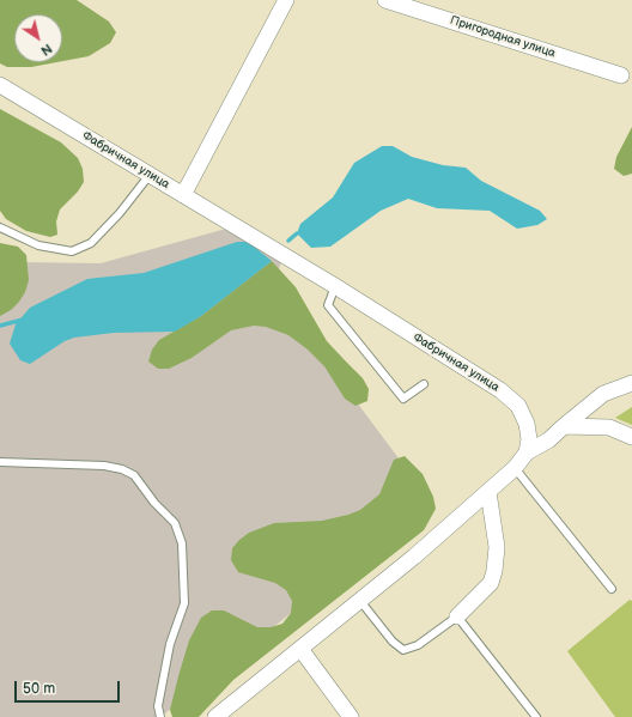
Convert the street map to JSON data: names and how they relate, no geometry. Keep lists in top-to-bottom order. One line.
{"streets":{"street":["Пригородная улица","Фабричная улица"]},"scale_bar":"50 m","north":"bottom right"}
